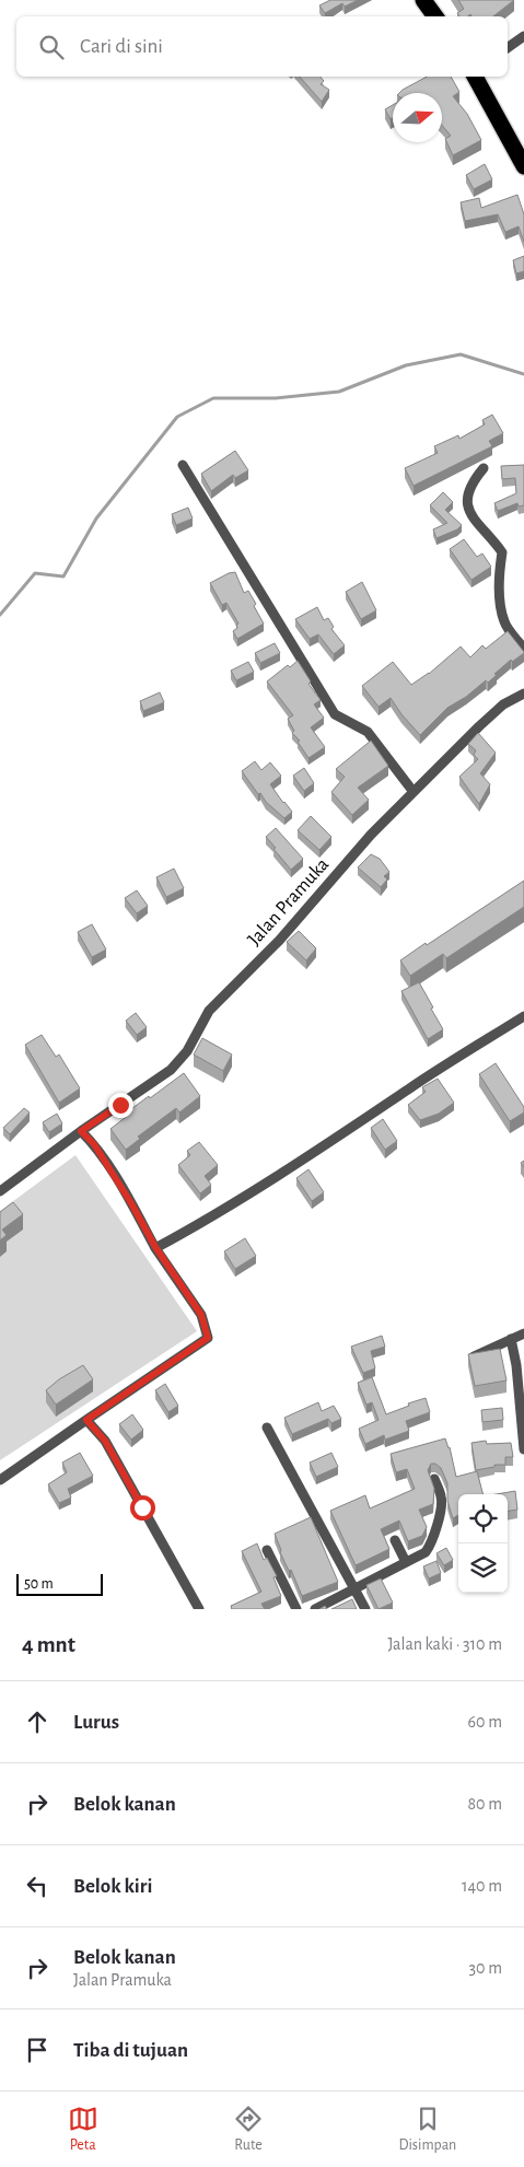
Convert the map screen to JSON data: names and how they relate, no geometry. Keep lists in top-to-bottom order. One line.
{"streets":{"street":["Jalan Pramuka"]},"scale_bar":"50 m","north":"right","page":{"search":"Cari di sini","scale":"50 m","heading":["4 mnt","Jalan kaki · 310 m"],"list":[["Lurus","60 m"],["Belok kanan","80 m"],["Belok kiri","140 m"],["Belok kanan","Jalan Pramuka","30 m"],"Tiba di tujuan"],"nav":["Peta","Rute","Disimpan"]}}
